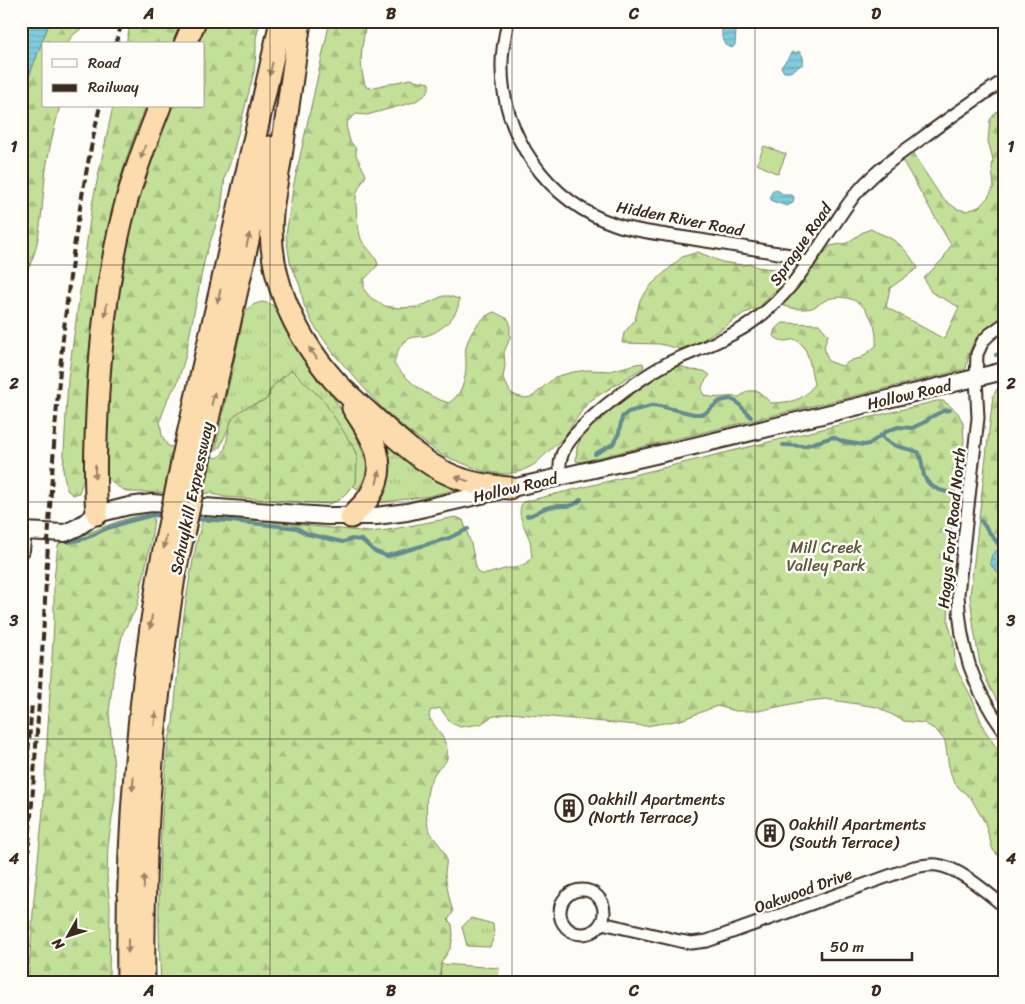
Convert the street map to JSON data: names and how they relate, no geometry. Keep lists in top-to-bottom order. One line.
{"streets":{"highway":["Schuylkill Expressway"],"main road":["Hollow Road"],"street":["Hidden River Road","Sprague Road","Hagys Ford Road North","Oakwood Drive"]},"crossings":[["Hidden River Road","Sprague Road"],["Sprague Road","Hollow Road"],["Hollow Road","Hagys Ford Road North"]],"parks":["Mill Creek Valley Park"],"places":{"building":["Oakhill Apartments (North Terrace)","Oakhill Apartments (South Terrace)"]},"legend":["Road","Railway"],"scale_bar":"50 m","north":"bottom left","grid":{"columns":["A","B","C","D"],"rows":["1","2","3","4"]}}
